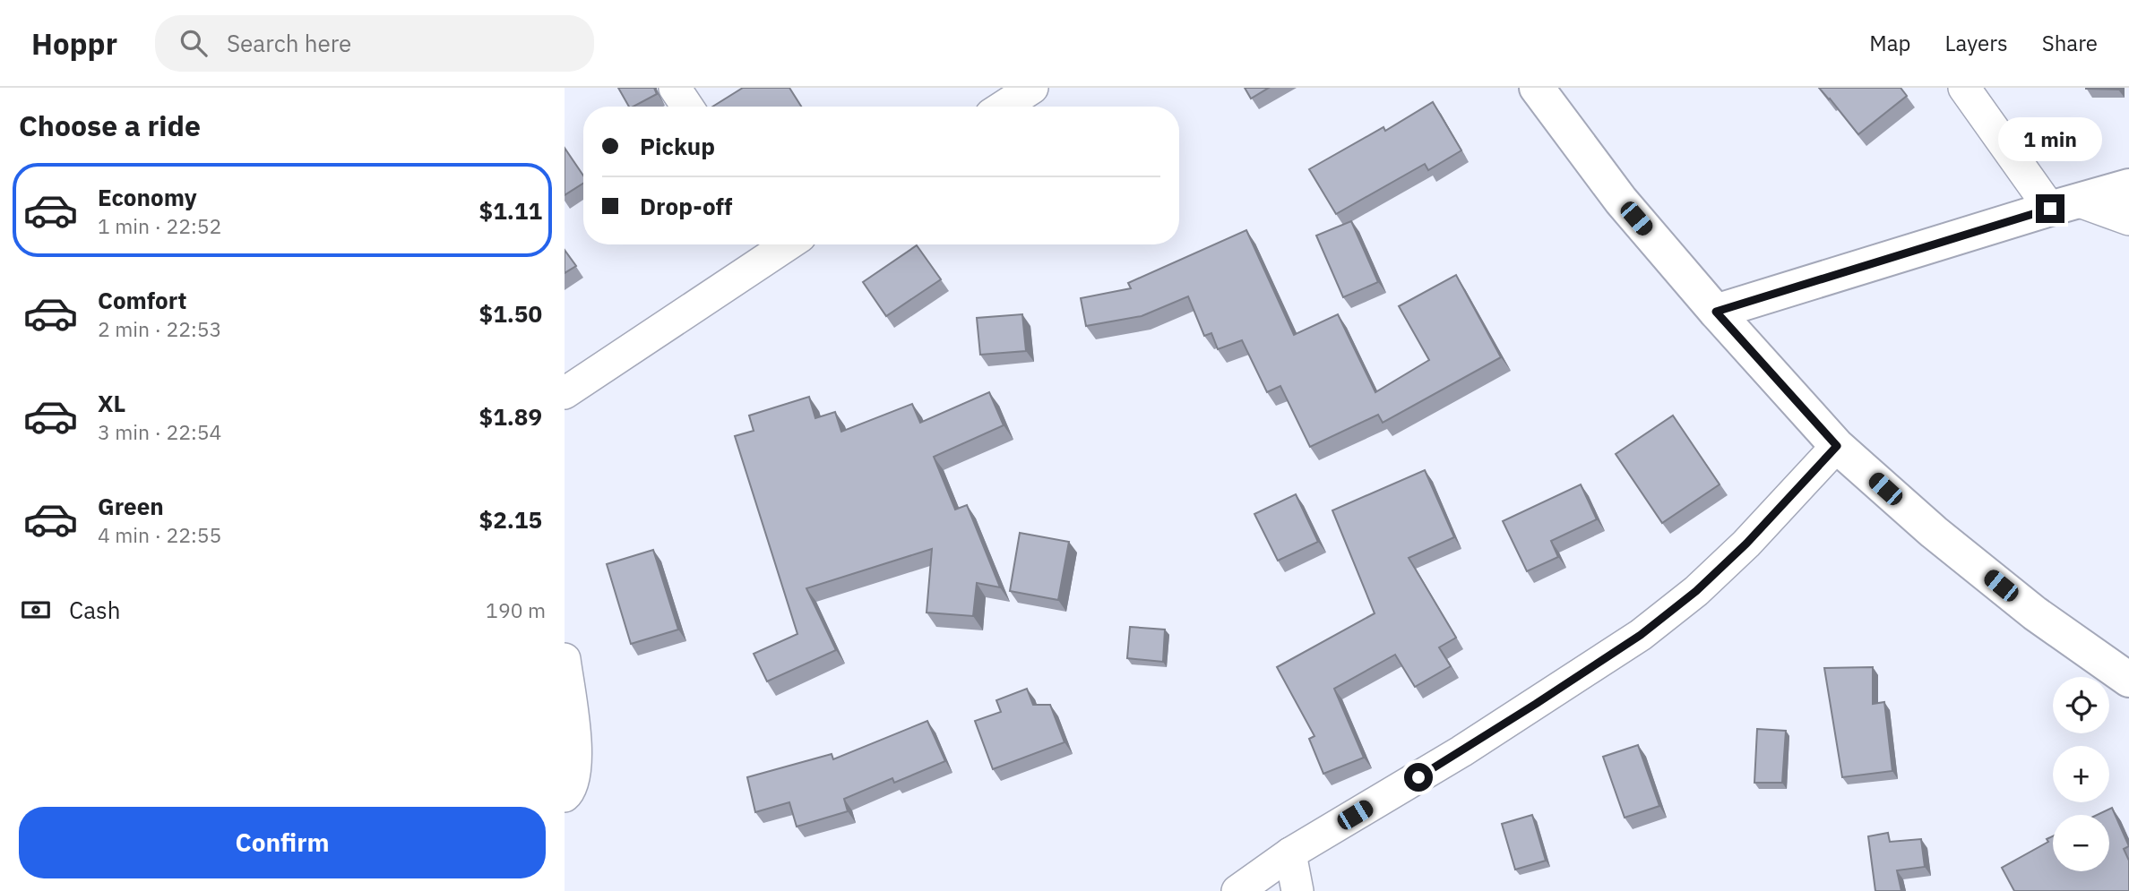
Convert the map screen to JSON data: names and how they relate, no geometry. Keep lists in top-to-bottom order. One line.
{"page":{"header":"Hoppr","search":"Search here","nav":["Map","Layers","Share"],"heading":"Choose a ride","banner":["Pickup","Drop-off"],"bubble":"1 min","list":[{"name":"Economy","note":"1 min · 22:52","value":"$1.11"},{"name":"Comfort","note":"2 min · 22:53","value":"$1.50"},{"name":"XL","note":"3 min · 22:54","value":"$1.89"},{"name":"Green","note":"4 min · 22:55","value":"$2.15"}],"pay":["Cash","190 m"],"map_buttons":["+","−"],"buttons":"Confirm"}}
